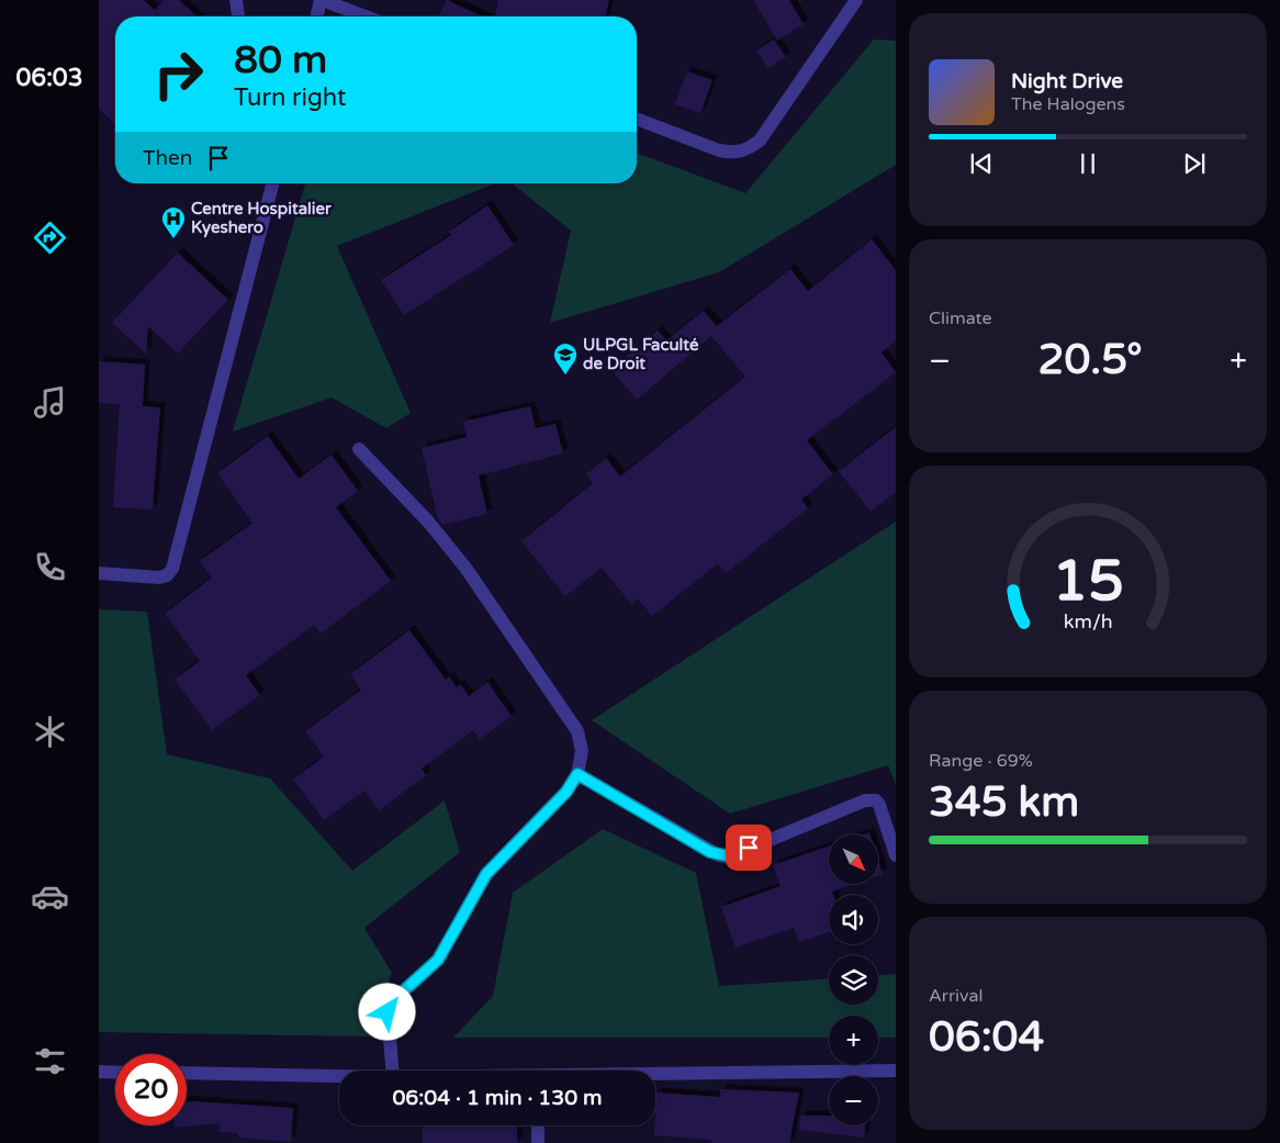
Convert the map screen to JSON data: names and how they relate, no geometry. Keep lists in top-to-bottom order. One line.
{"places":{"hospital":["Centre Hospitalier Kyeshero"],"school or university":["ULPGL Faculté de Droit"]},"north":"bottom right","page":{"tabs":"06:03","turn":["80 m","Turn right"],"song":["Night Drive","The Halogens"],"then":"Then","tile":["Climate",["Range · 69%","345 km"],["Arrival","06:04"]],"heat":["−","20.5°","+"],"map_buttons":["+","−"],"limit":"20","trip":"06:04 · 1 min · 130 m","gauge":["15","km/h"]}}
